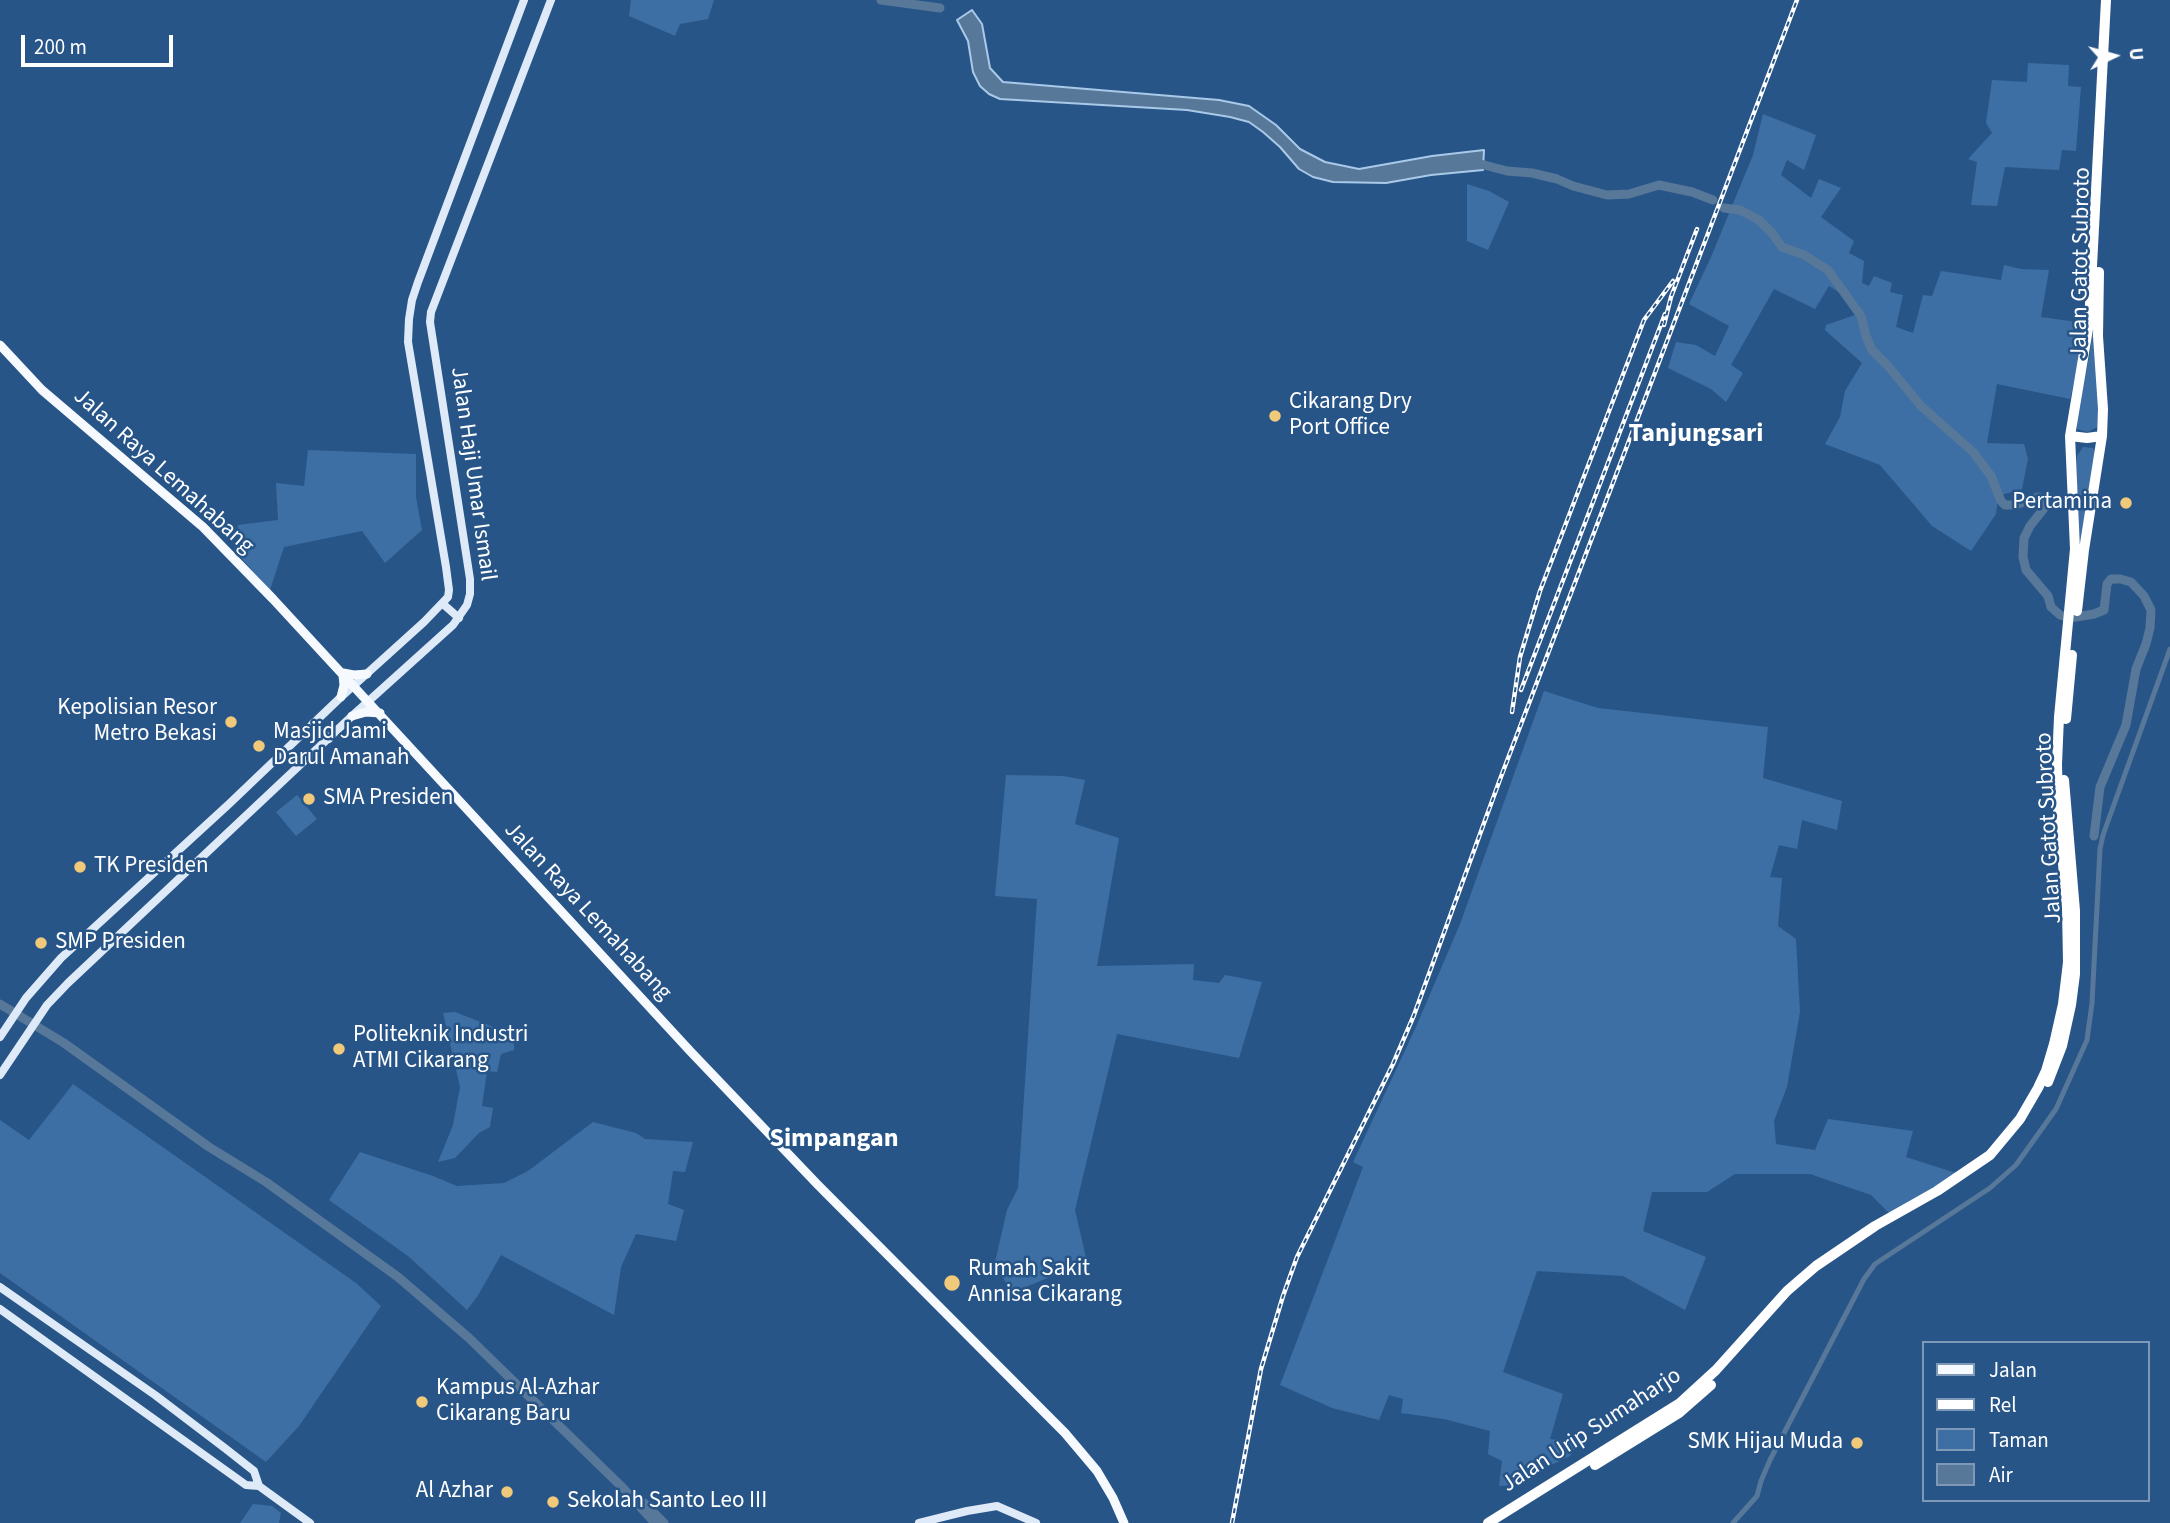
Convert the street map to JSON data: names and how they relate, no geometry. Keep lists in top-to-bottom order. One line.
{"streets":{"highway":["Jalan Gatot Subroto","Jalan Urip Sumaharjo"],"main road":["Jalan Raya Lemahabang","Jalan Haji Umar Ismail"]},"crossings":[["Jalan Gatot Subroto","Jalan Urip Sumaharjo"],["Jalan Raya Lemahabang","Jalan Haji Umar Ismail"]],"districts":["Tanjungsari","Simpangan"],"places":["Cikarang Dry Port Office","Pertamina","Kepolisian Resor Metro Bekasi","Masjid Jami Darul Amanah","SMA Presiden","TK Presiden","SMP Presiden","Politeknik Industri ATMI Cikarang","Rumah Sakit Annisa Cikarang","Kampus Al-Azhar Cikarang Baru","SMK Hijau Muda","Al Azhar","Sekolah Santo Leo III"],"legend":["Jalan","Rel","Taman","Air"],"scale_bar":"200 m","north":"right"}
